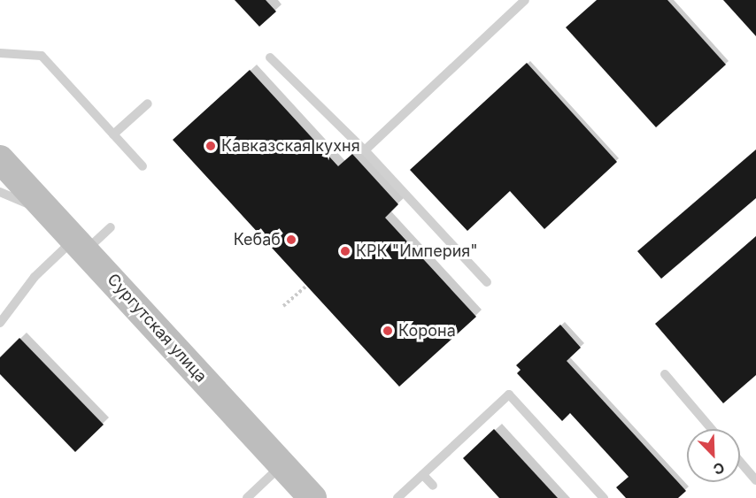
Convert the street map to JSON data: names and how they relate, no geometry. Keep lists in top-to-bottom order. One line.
{"streets":{"main road":["Сургутская улица"]},"places":["Кавказская кухня","Кебаб","КРК \"Империя\"","Корона"],"north":"bottom right"}
